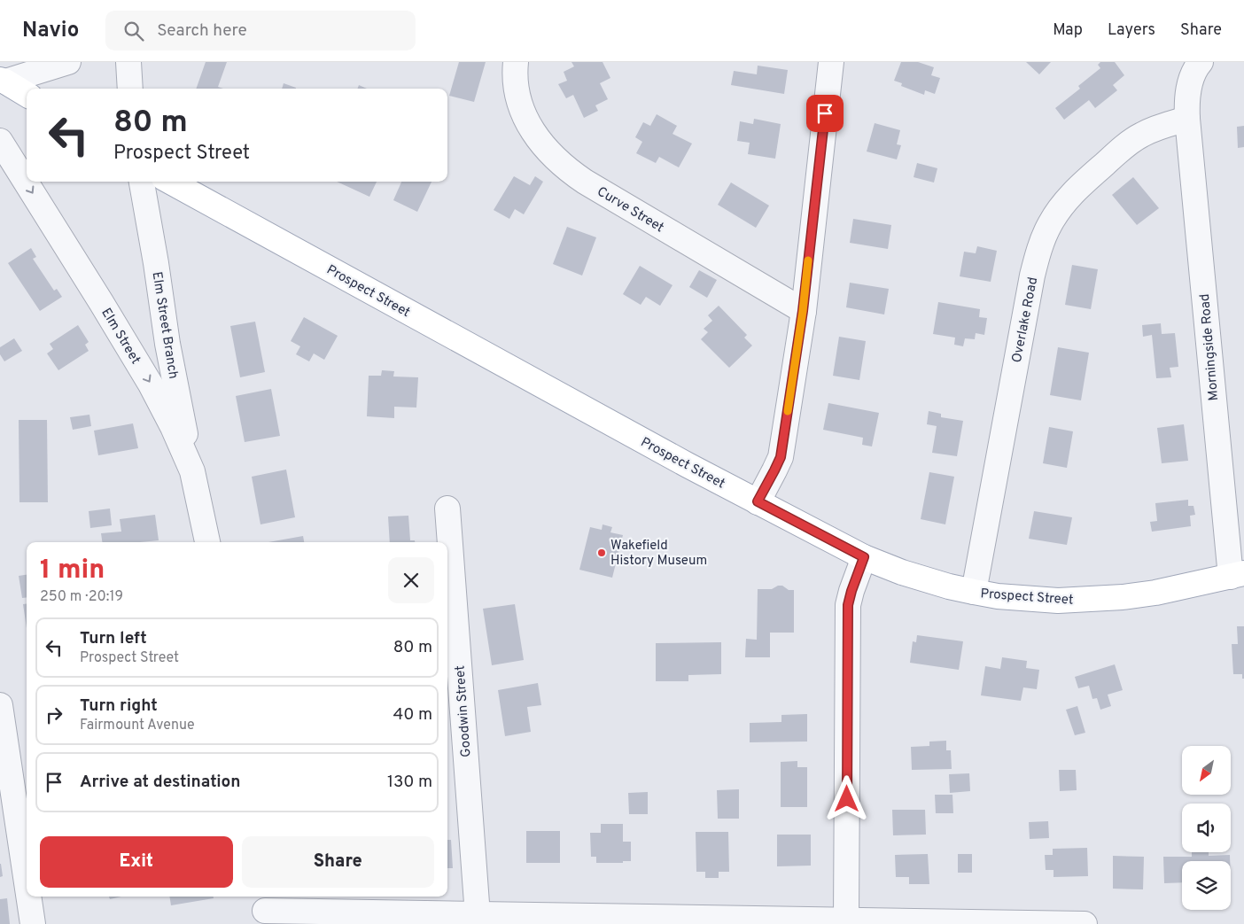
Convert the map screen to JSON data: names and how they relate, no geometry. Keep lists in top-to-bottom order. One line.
{"streets":{"main road":["Prospect Street"],"street":["Curve Street","Overlake Road","Elm Street Branch","Elm Street","Morningside Road","Goodwin Street"]},"crossings":[["Prospect Street","Overlake Road"],["Prospect Street","Morningside Road"],["Overlake Road","Morningside Road"],["Elm Street Branch","Elm Street"]],"one_way":["Elm Street"],"places":["Wakefield History Museum"],"north":"bottom left","page":{"header":"Navio","search":"Search here","nav":["Map","Layers","Share"],"turn":["80 m","Prospect Street"],"heading":["1 min","250 m · 20:19"],"list":[{"name":"Turn left","note":"Prospect Street","value":"80 m"},{"name":"Turn right","note":"Fairmount Avenue","value":"40 m"},{"name":"Arrive at destination","value":"130 m"}],"buttons":["Exit","Share"]}}
